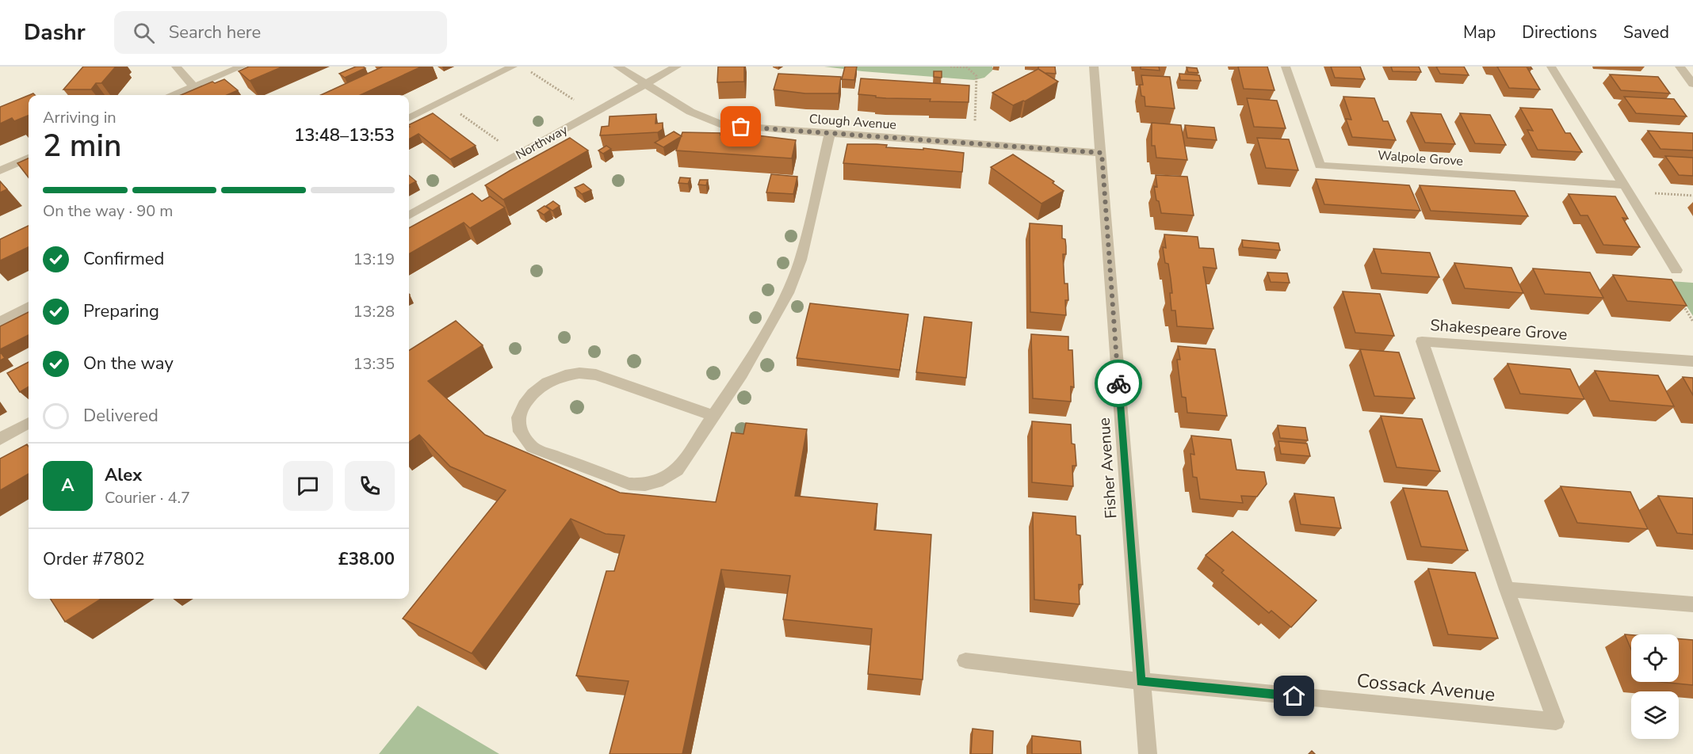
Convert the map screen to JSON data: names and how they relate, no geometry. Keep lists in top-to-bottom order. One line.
{"streets":{"street":["Clough Avenue","Northway","Walpole Grove","Shakespeare Grove","Fisher Avenue","Cossack Avenue"]},"crossings":[["Clough Avenue","Northway"],["Clough Avenue","Fisher Avenue"],["Shakespeare Grove","Cossack Avenue"],["Fisher Avenue","Cossack Avenue"]],"page":{"header":"Dashr","search":"Search here","nav":["Map","Directions","Saved"],"heading":["2 min","Arriving in","13:48–13:53"],"panel":["Alex","Courier · 4.7","Order #7802","£38.00"],"bar":"On the way · 90 m","list":[["Confirmed","13:19"],["Preparing","13:28"],["On the way","13:35"],"Delivered"],"round":"A"}}
